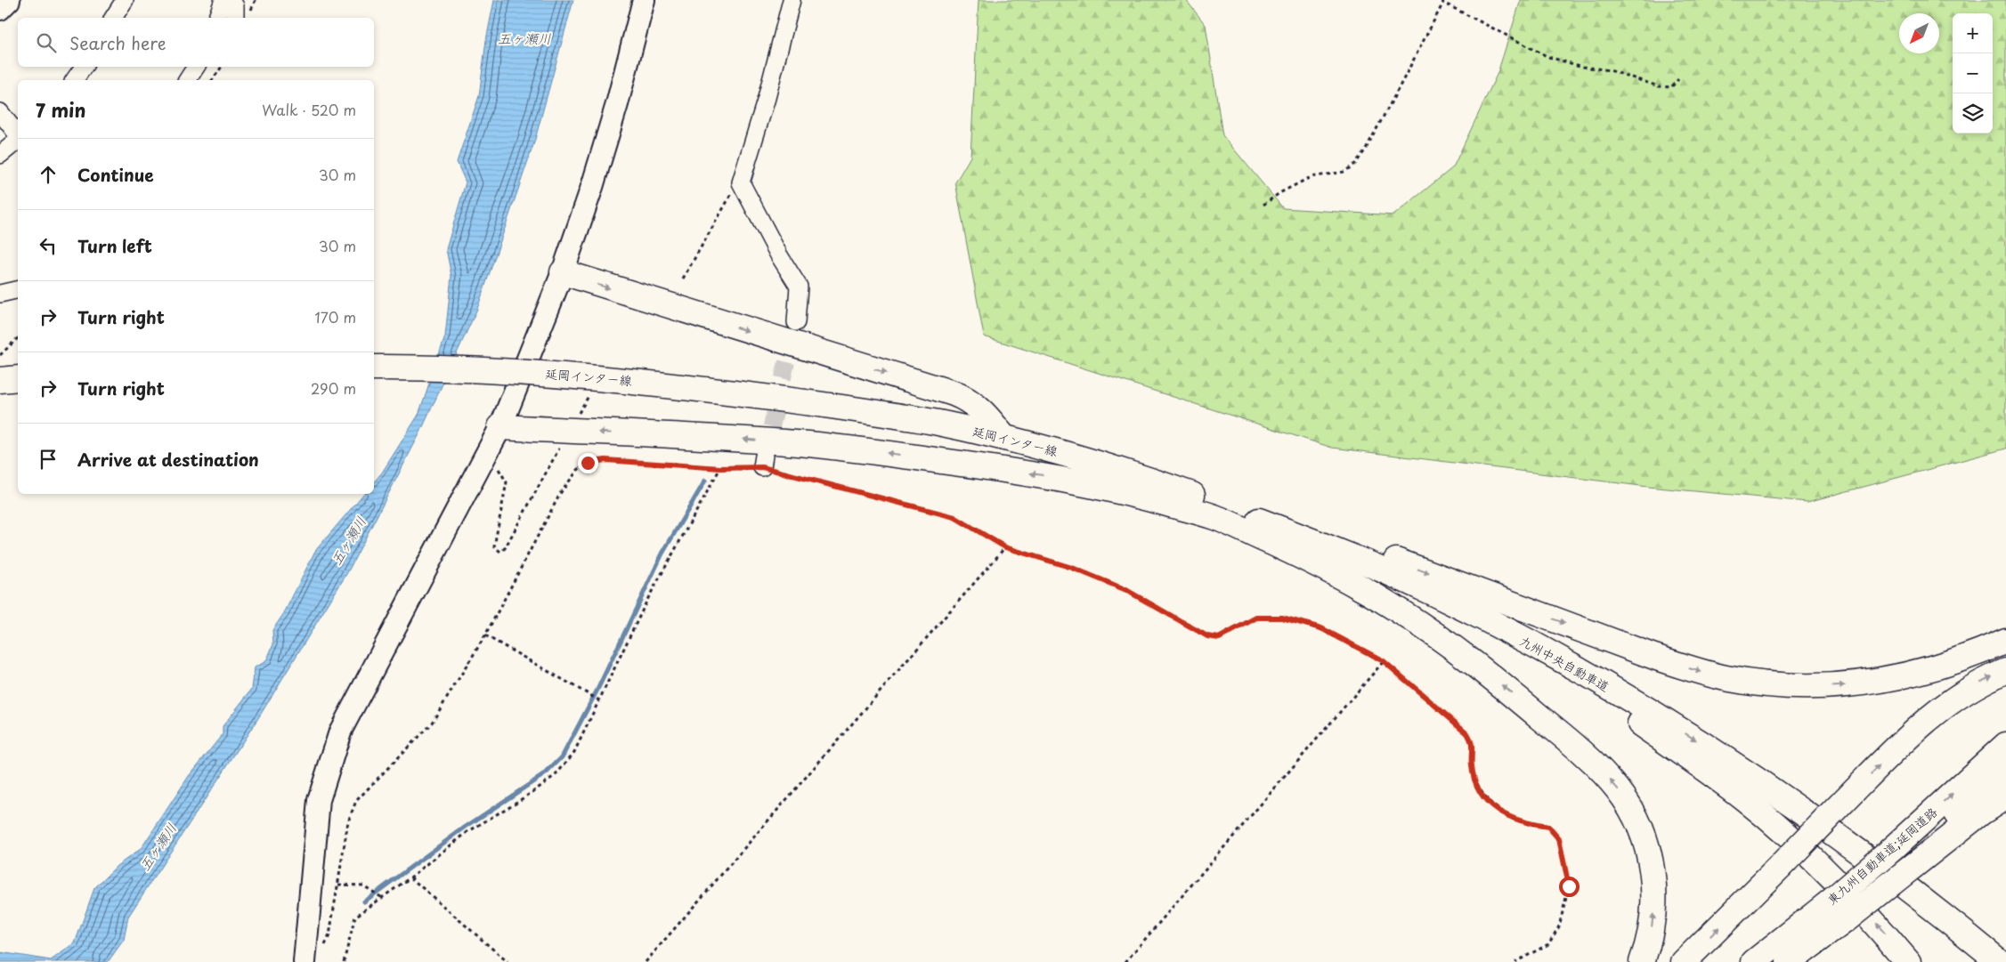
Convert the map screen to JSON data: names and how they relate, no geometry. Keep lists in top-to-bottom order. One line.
{"streets":{"highway":["延岡インター線","九州中央自動車道","東九州自動車道;延岡道路"]},"crossings":[["延岡インター線","九州中央自動車道"]],"water":["五ヶ瀬川"],"north":"bottom left","page":{"map_buttons":["+","−"],"search":"Search here","heading":["7 min","Walk · 520 m"],"list":[["Continue","30 m"],["Turn left","30 m"],["Turn right","170 m"],["Turn right","290 m"],"Arrive at destination"]}}
